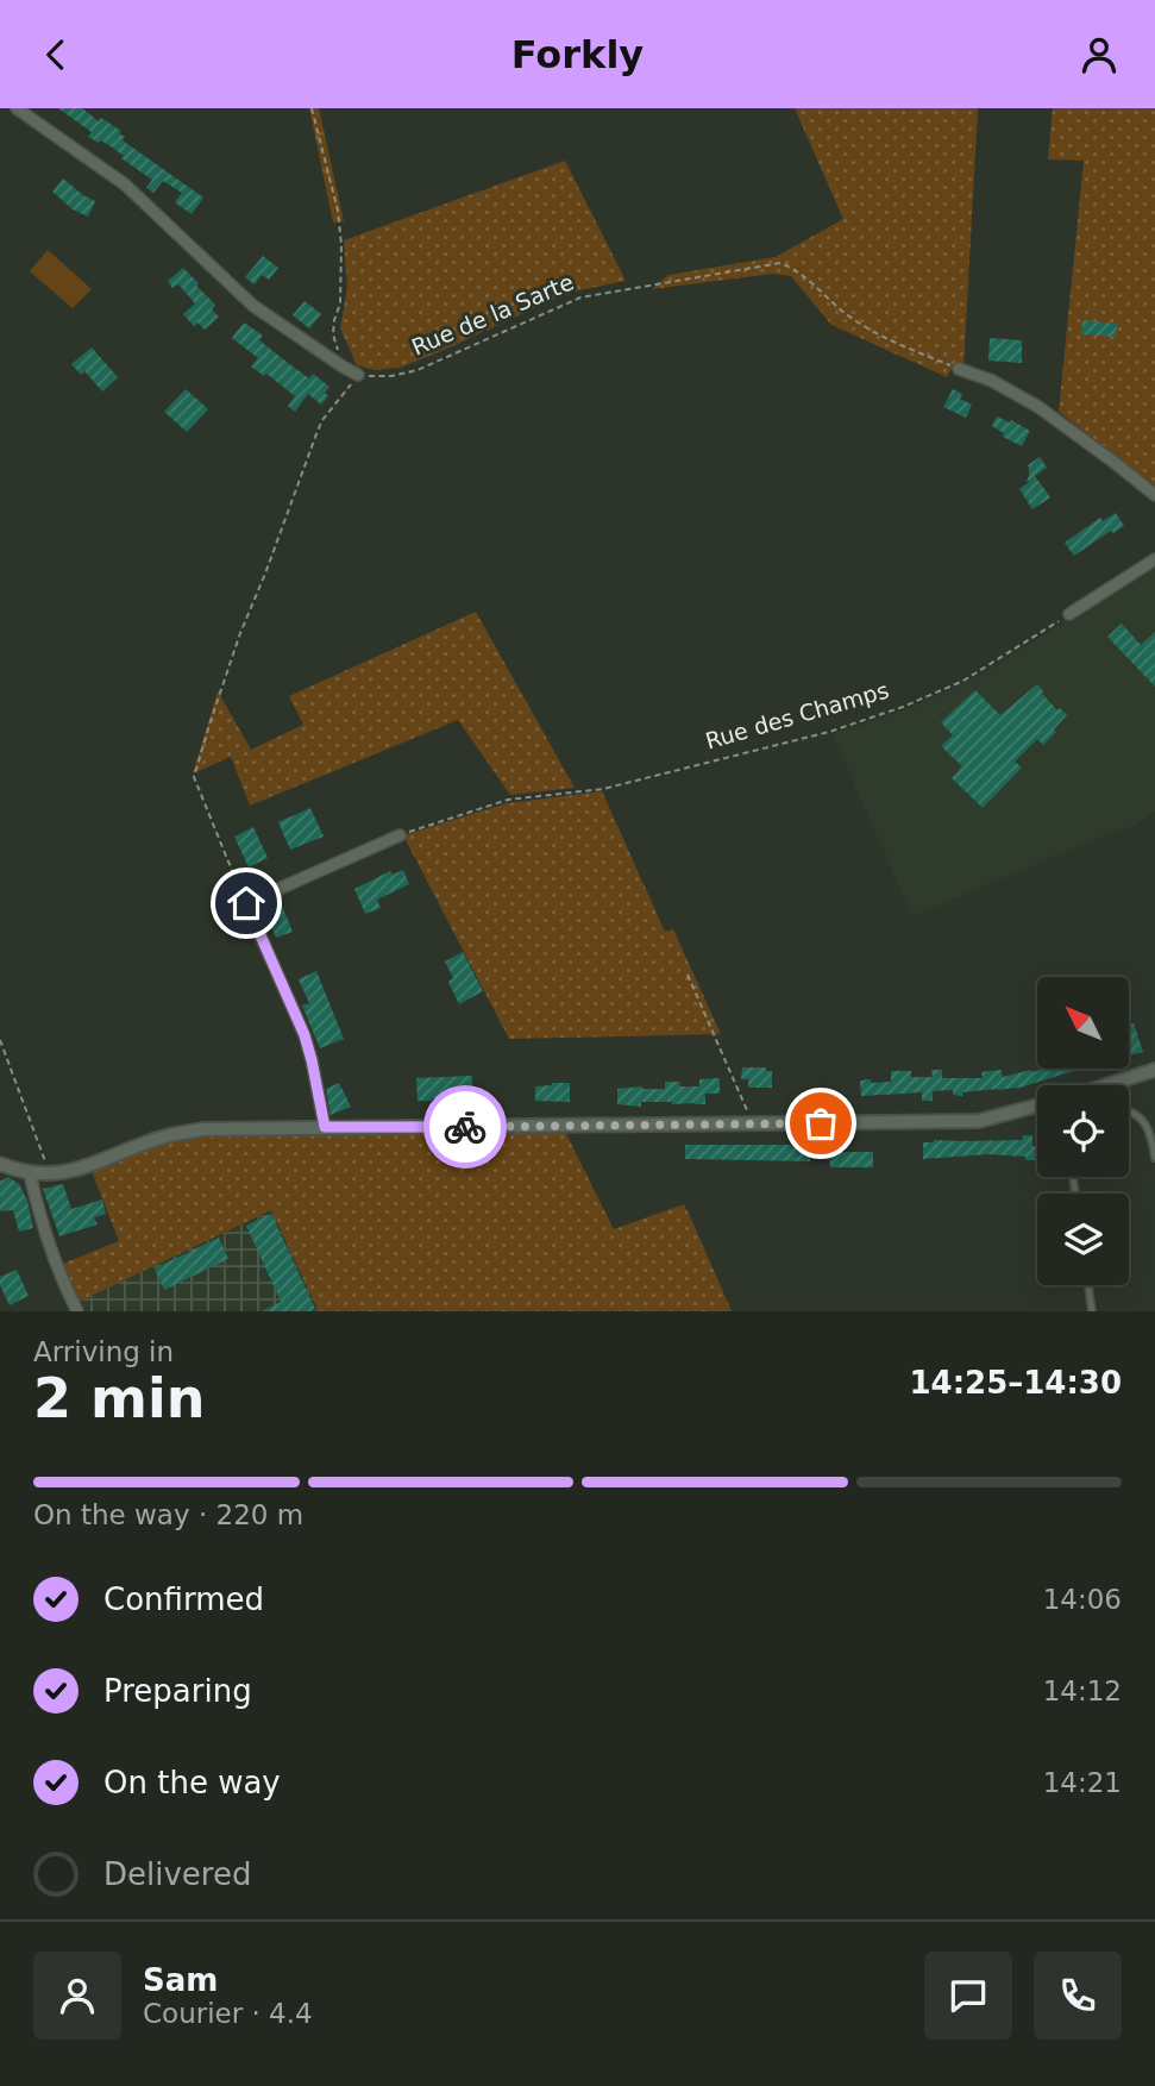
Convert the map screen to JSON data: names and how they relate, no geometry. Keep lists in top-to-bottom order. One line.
{"streets":{"path":["Rue de la Sarte","Rue des Champs"]},"north":"top left","page":{"header":"Forkly","heading":["2 min","Arriving in","14:25–14:30"],"panel":["Sam","Courier · 4.4"],"bar":"On the way · 220 m","list":[["Confirmed","14:06"],["Preparing","14:12"],["On the way","14:21"],"Delivered"]}}
